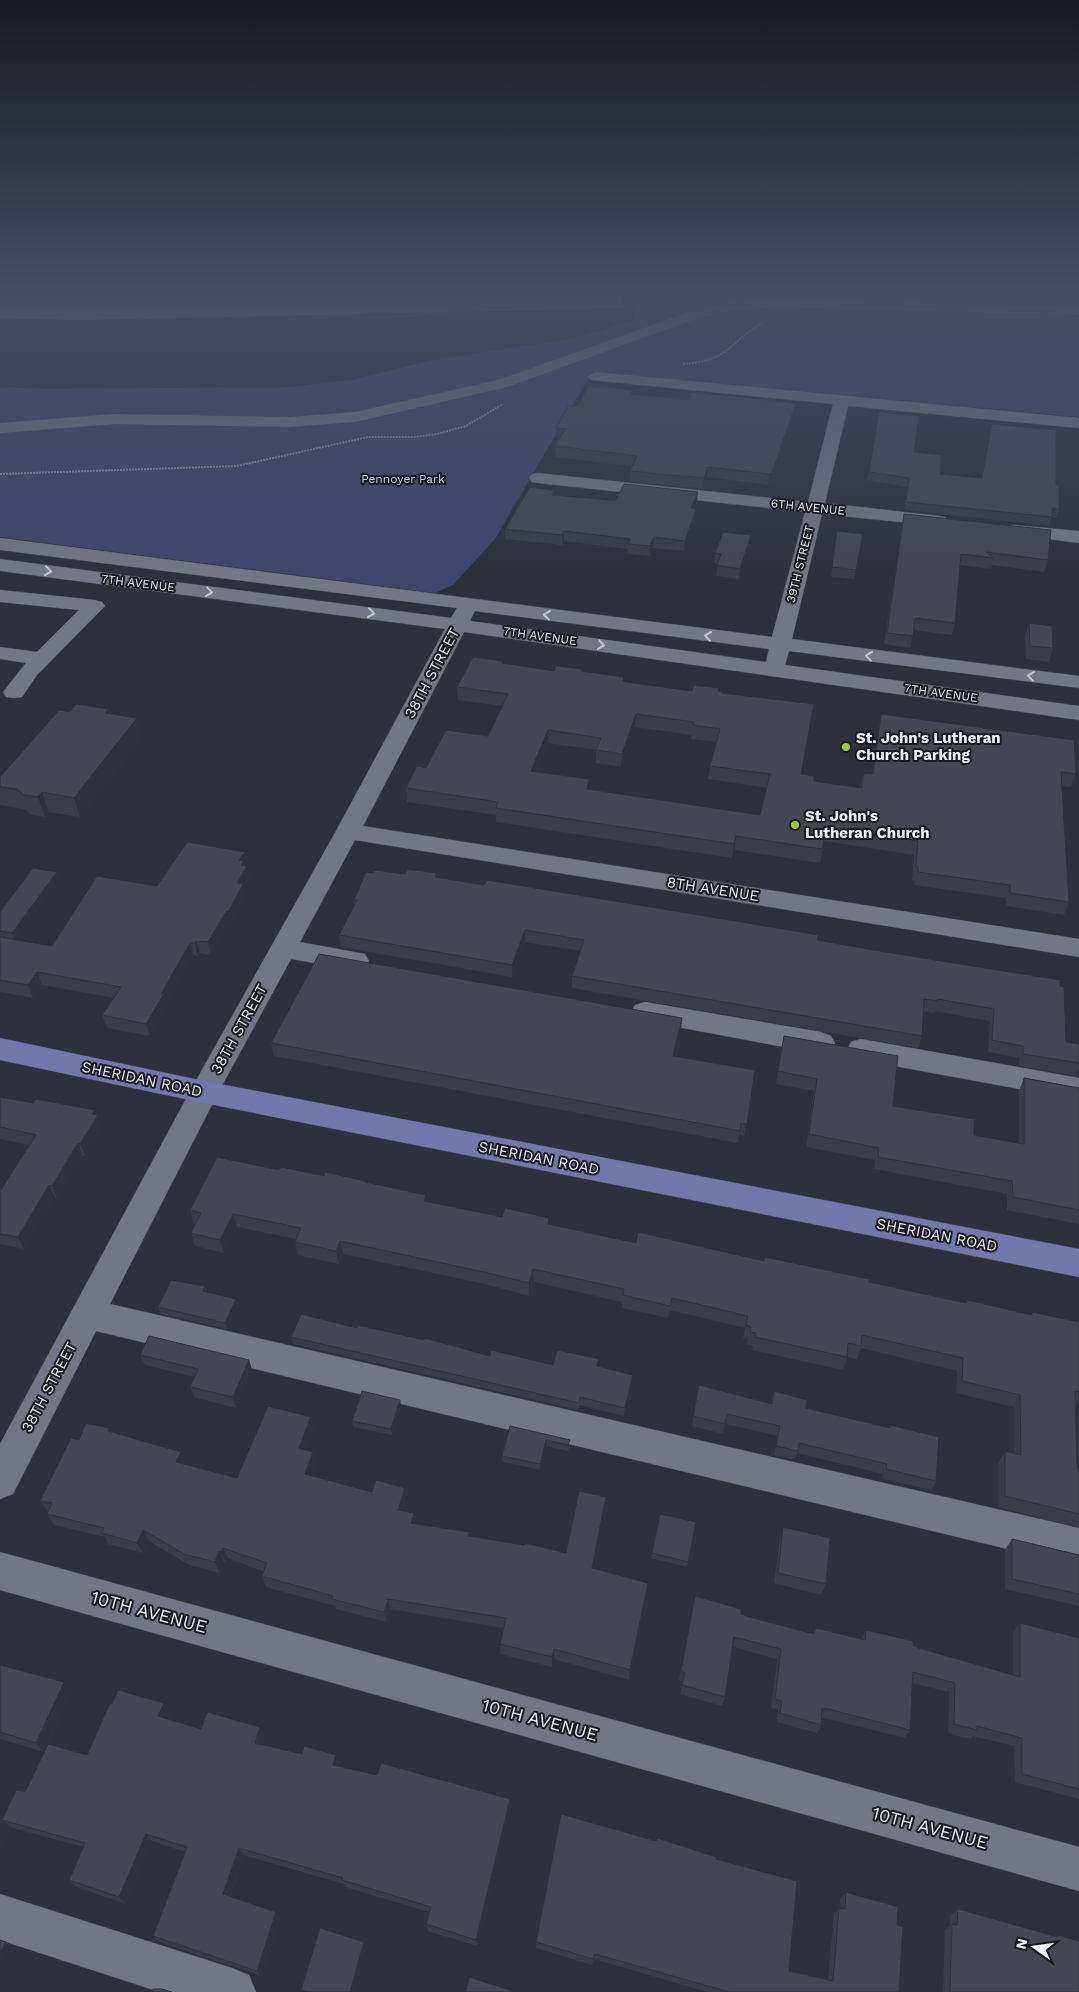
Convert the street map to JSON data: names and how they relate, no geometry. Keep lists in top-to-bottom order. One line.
{"streets":{"main road":["SHERIDAN ROAD"],"street":["6TH AVENUE","39TH STREET","7TH AVENUE","38TH STREET","8TH AVENUE","10TH AVENUE"]},"crossings":[["6TH AVENUE","39TH STREET"],["39TH STREET","7TH AVENUE"],["7TH AVENUE","38TH STREET"],["38TH STREET","8TH AVENUE"],["38TH STREET","SHERIDAN ROAD"]],"parks":["Pennoyer Park"],"places":["St. John's Lutheran Church Parking","St. John's Lutheran Church"],"north":"left"}
